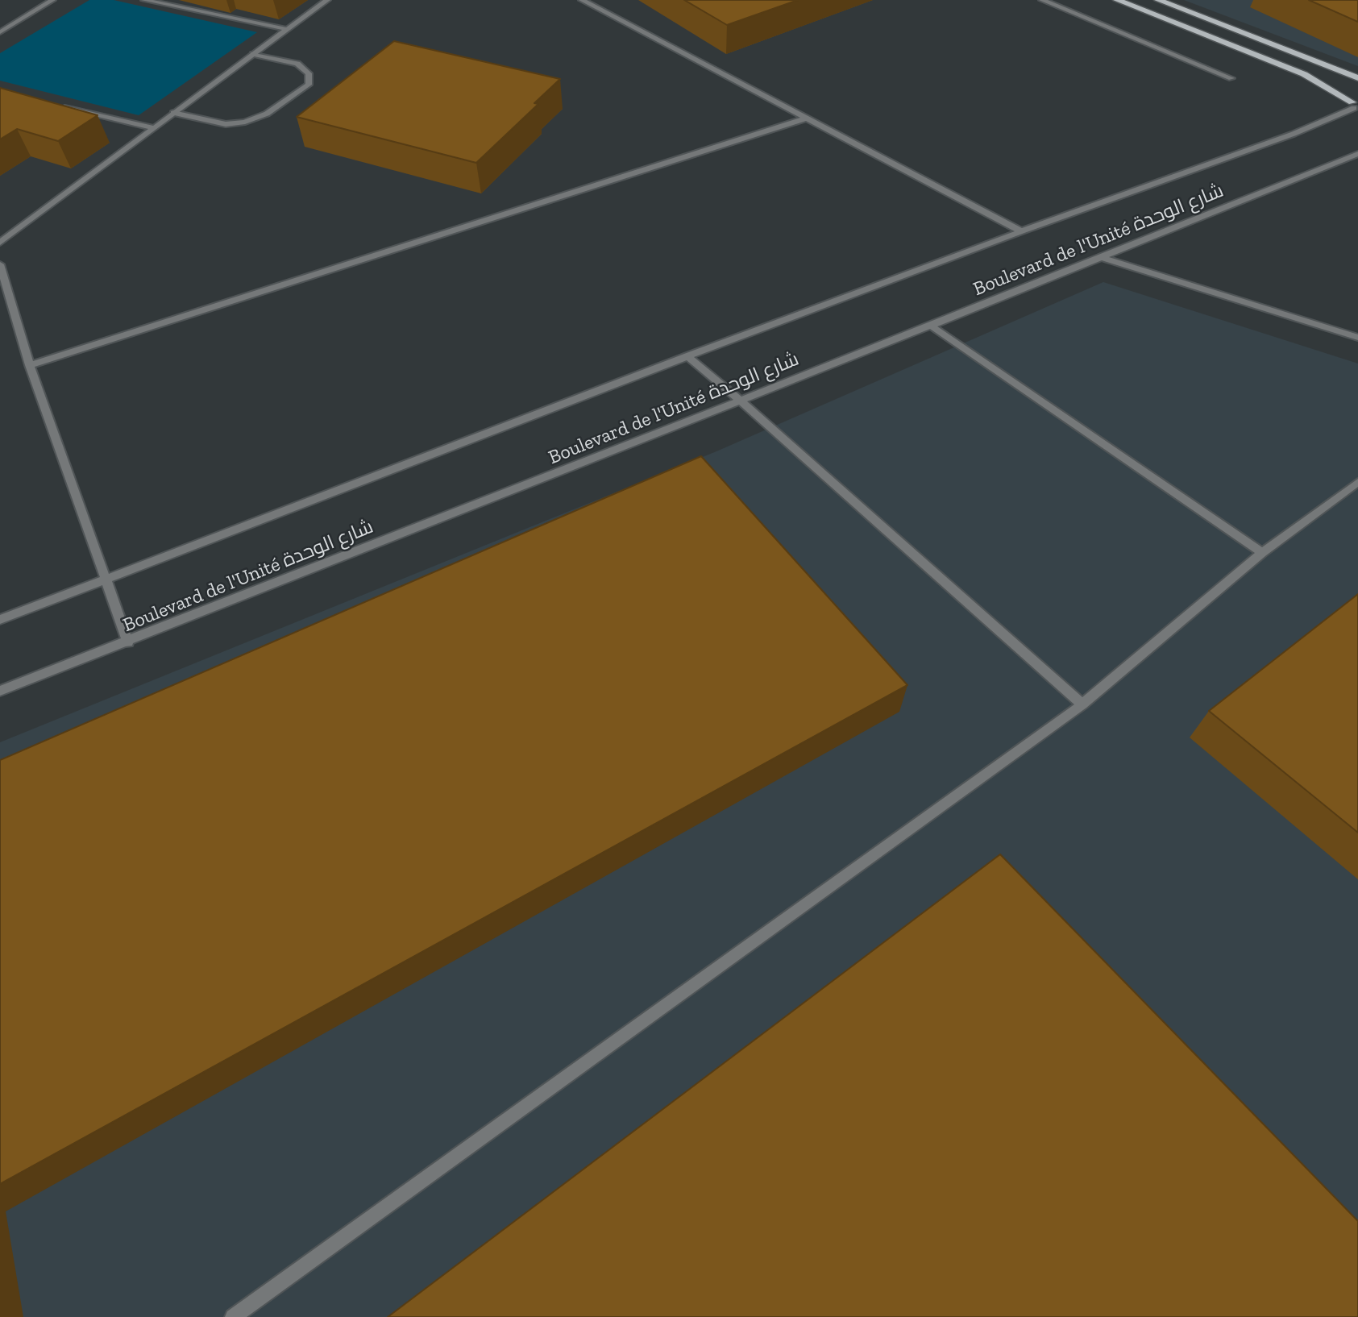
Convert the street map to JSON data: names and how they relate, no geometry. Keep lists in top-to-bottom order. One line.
{"streets":{"street":["Boulevard de l'Unité شارع الوحدة"]}}
